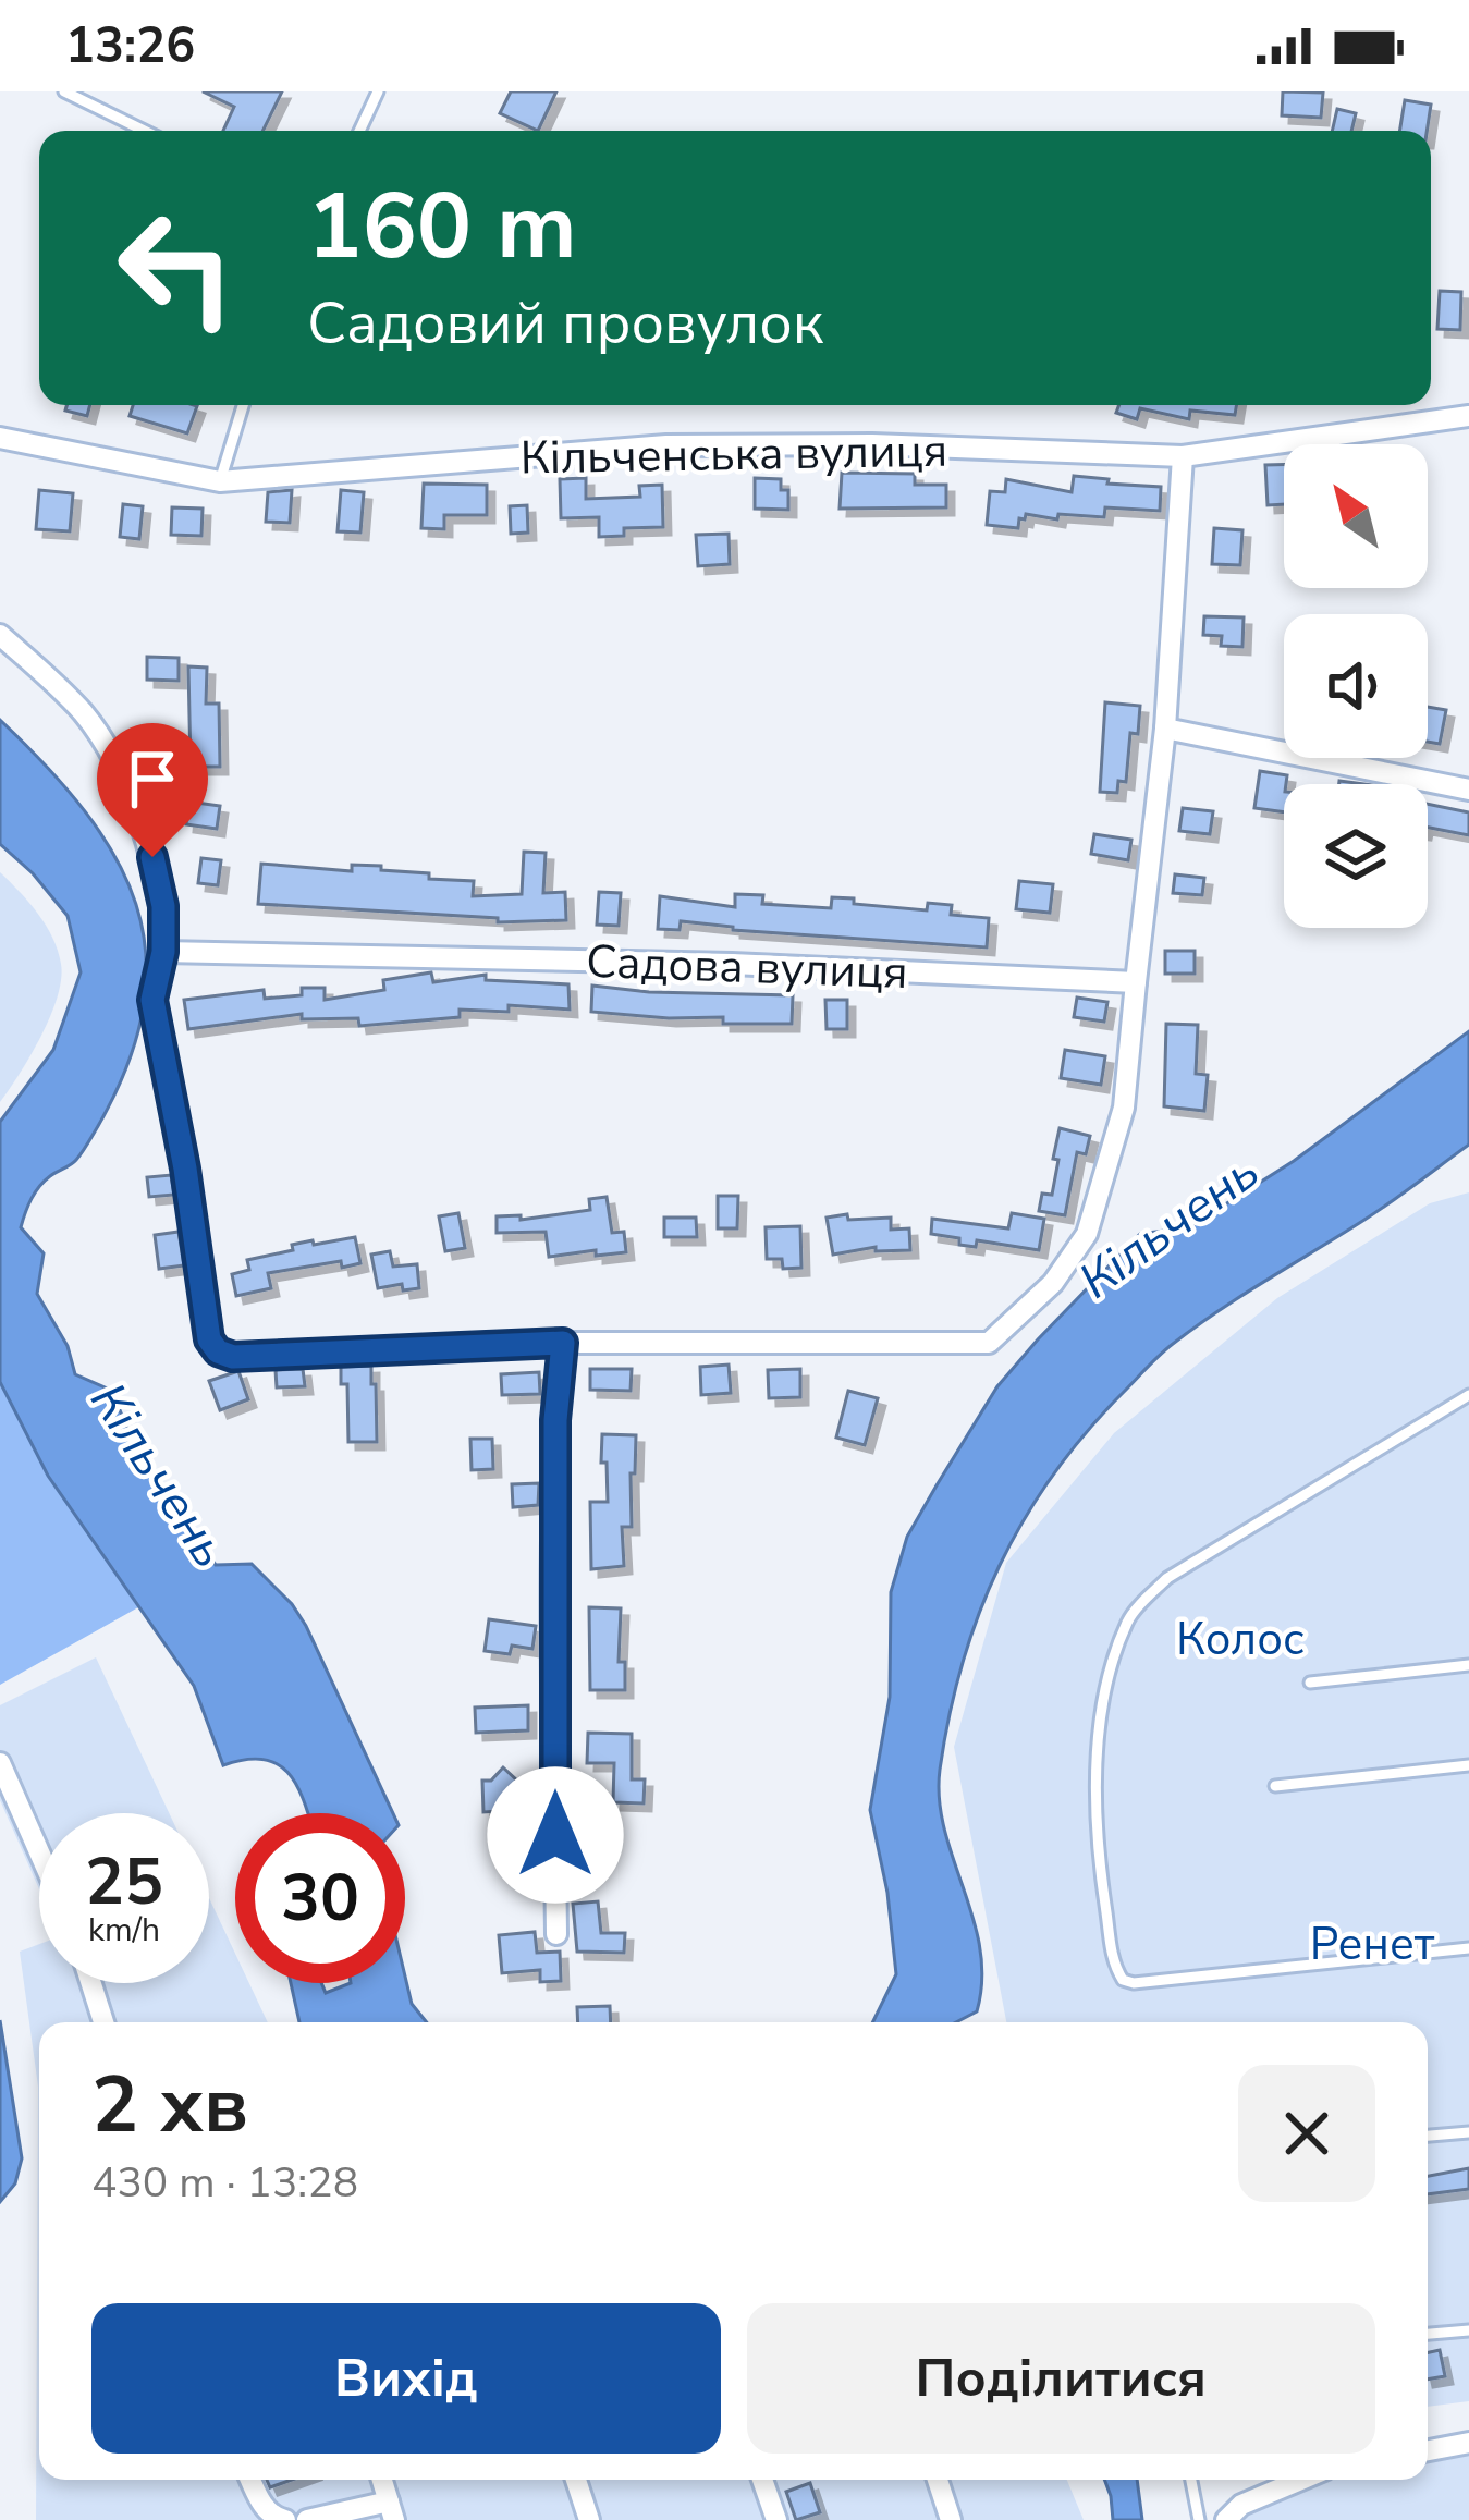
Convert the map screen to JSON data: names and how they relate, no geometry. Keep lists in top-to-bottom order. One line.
{"streets":{"street":["Кільченська вулиця","Садова вулиця"]},"water":["Кільчень"],"parks":["Колос","Ренет"],"north":"top left","page":{"status":"13:26","turn":["160 m","Садовий провулок"],"speed":"25 km/h","limit":"30","heading":["2 хв","430 m · 13:28"],"buttons":["Вихід","Поділитися"]}}
